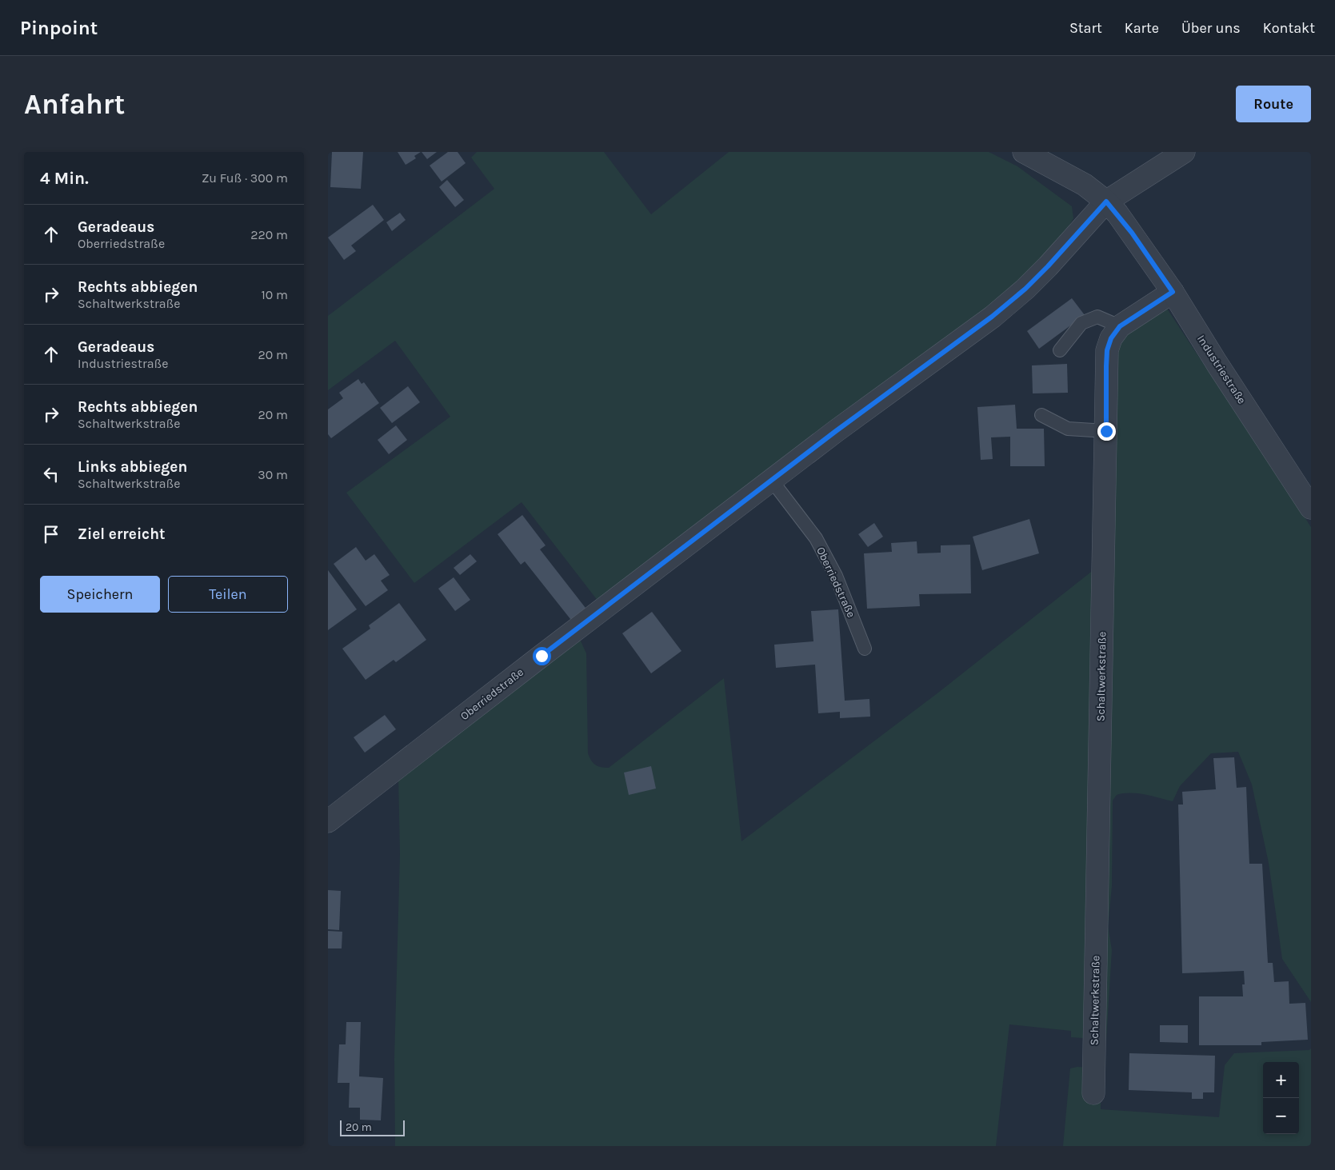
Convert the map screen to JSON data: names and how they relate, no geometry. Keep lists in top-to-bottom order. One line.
{"streets":{"street":["Industriestraße","Oberriedstraße","Schaltwerkstraße"]},"crossings":[["Industriestraße","Oberriedstraße"],["Industriestraße","Schaltwerkstraße"]],"scale_bar":"20 m","page":{"header":"Pinpoint","nav":["Start","Karte","Über uns","Kontakt"],"buttons":["Route",["Speichern","Teilen"]],"title":"Anfahrt","heading":["4 Min.","Zu Fuß · 300 m"],"list":[["Geradeaus","Oberriedstraße","220 m"],["Rechts abbiegen","Schaltwerkstraße","10 m"],["Geradeaus","Industriestraße","20 m"],["Rechts abbiegen","Schaltwerkstraße","20 m"],["Links abbiegen","Schaltwerkstraße","30 m"],"Ziel erreicht"],"map_buttons":["+","−"],"scale":"20 m"}}
